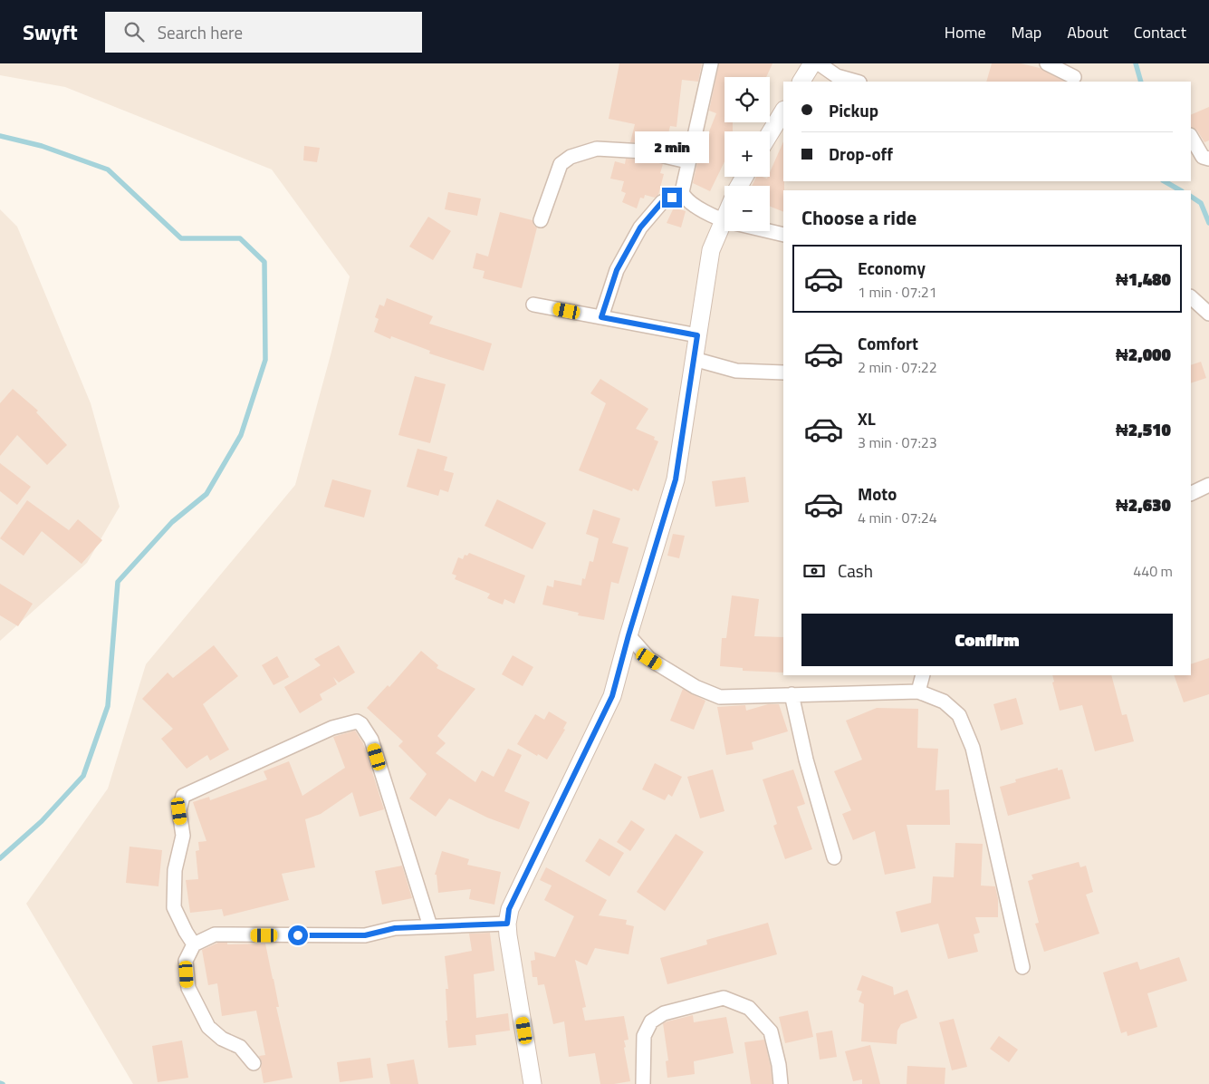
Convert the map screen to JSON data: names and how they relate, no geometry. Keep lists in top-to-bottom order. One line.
{"page":{"header":"Swyft","search":"Search here","nav":["Home","Map","About","Contact"],"map_buttons":["+","−"],"banner":["Pickup","Drop-off"],"bubble":"2 min","heading":"Choose a ride","list":[{"name":"Economy","note":"1 min · 07:21","value":"₦1,480"},{"name":"Comfort","note":"2 min · 07:22","value":"₦2,000"},{"name":"XL","note":"3 min · 07:23","value":"₦2,510"},{"name":"Moto","note":"4 min · 07:24","value":"₦2,630"}],"pay":["Cash","440 m"],"buttons":"Confirm"}}
